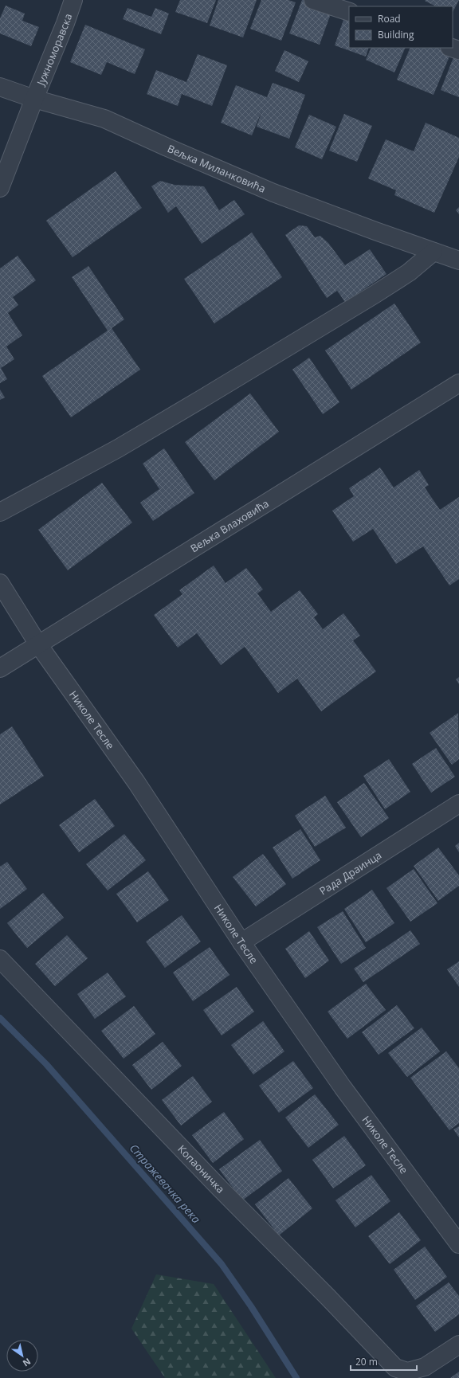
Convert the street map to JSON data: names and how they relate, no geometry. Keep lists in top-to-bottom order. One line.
{"streets":{"street":["Јужноморавска","Вељка Миланковића","Вељка Влаховића","Николе Тесле","Рада Драинца","Копаоничка"]},"crossings":[["Јужноморавска","Вељка Миланковића"],["Вељка Влаховића","Николе Тесле"],["Николе Тесле","Рада Драинца"]],"water":["Стражевачка река"],"legend":["Road","Building"],"scale_bar":"20 m","north":"bottom right"}
